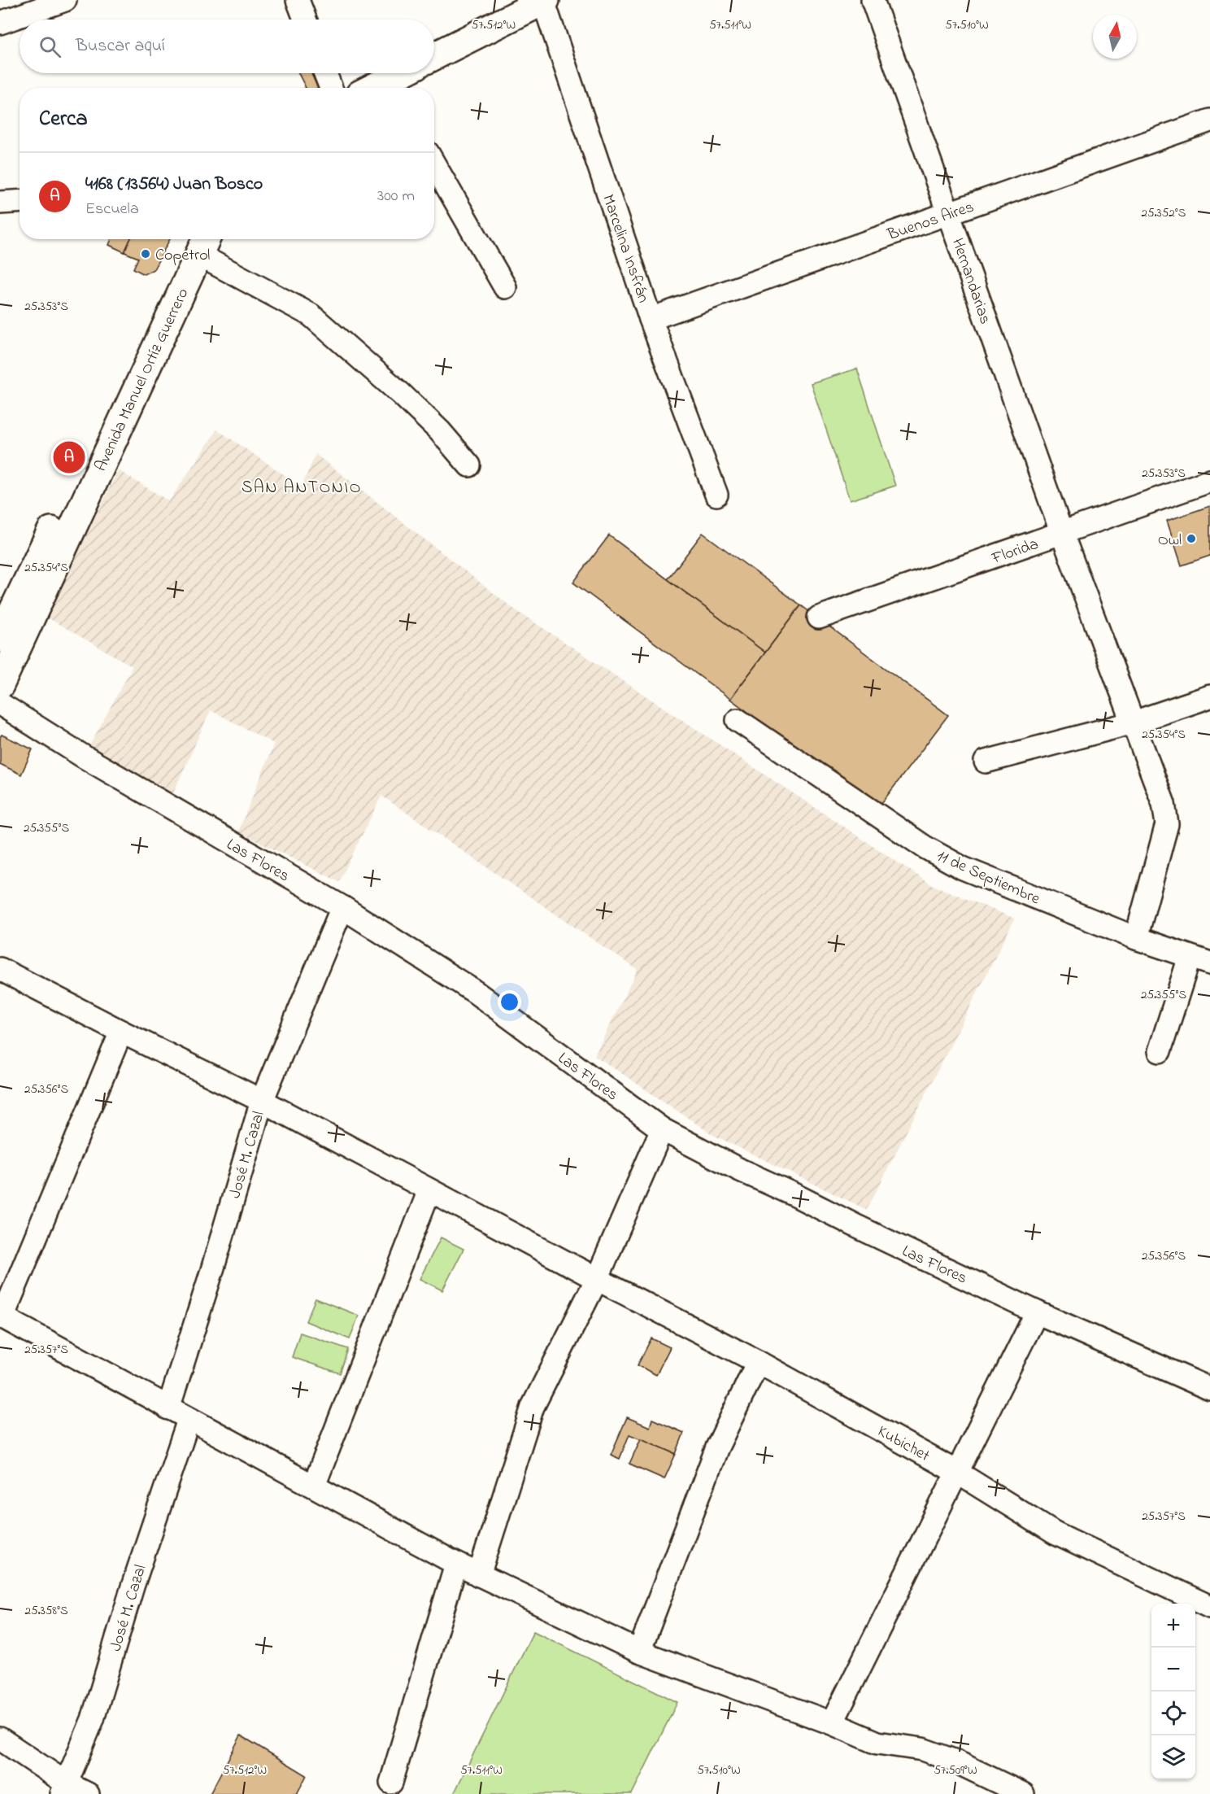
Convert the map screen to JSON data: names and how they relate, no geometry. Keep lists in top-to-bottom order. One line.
{"streets":{"main road":["Avenida Manuel Ortíz Guerrero"],"street":["Buenos Aires","Marcelina Insfrán","Hernandarias","Florida","Las Flores","11 de Septiembre","José M. Cazal","Kubichet"]},"crossings":[["Buenos Aires","Marcelina Insfrán"],["Buenos Aires","Hernandarias"],["Hernandarias","Florida"],["Hernandarias","11 de Septiembre"],["Las Flores","José M. Cazal"],["José M. Cazal","Kubichet"]],"districts":["SAN ANTONIO"],"places":["Copetrol","Owl"],"north":"top","page":{"search":"Buscar aquí","heading":"Cerca","list":[{"mark":"A","name":"4168 (13564) Juan Bosco","note":"Escuela","value":"300 m"}],"pins":"A","map_buttons":["+","−"]},"coordinates":["57.512°W","57.511°W","57.510°W","25.352°S","25.353°S","25.354°S","25.355°S","25.356°S","25.357°S","25.358°S","57.509°W"]}
